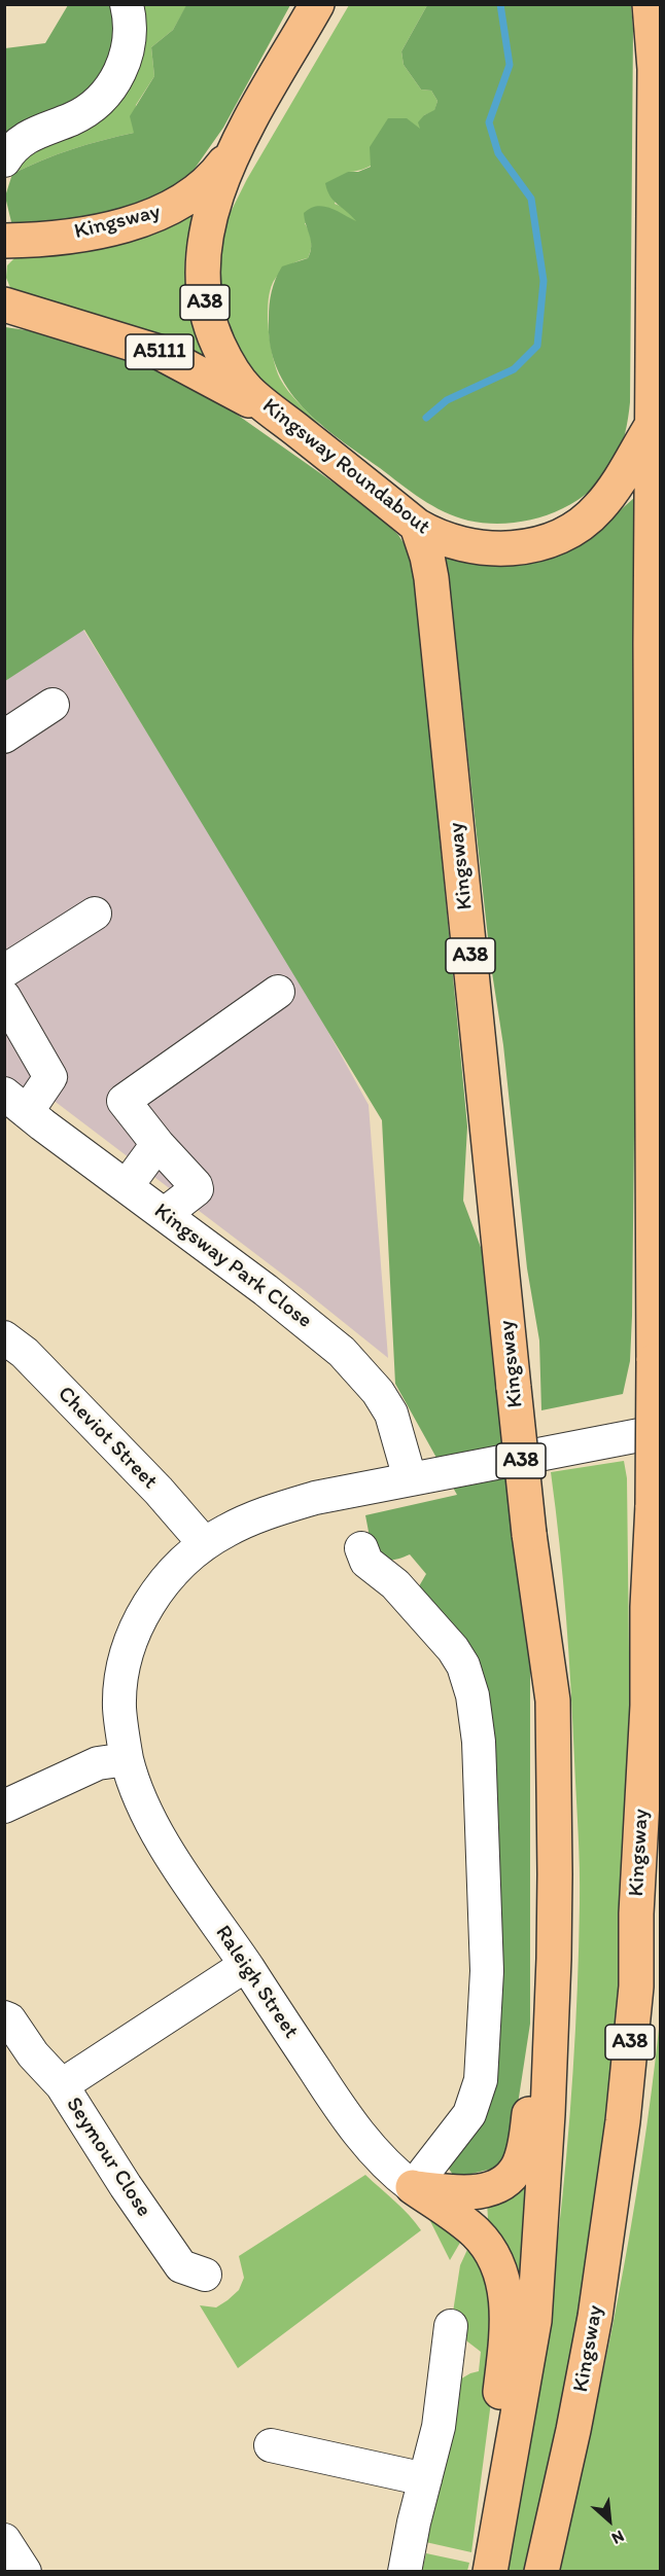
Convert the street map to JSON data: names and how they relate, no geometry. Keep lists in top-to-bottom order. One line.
{"streets":{"highway":["Kingsway","A38","A5111","Kingsway Roundabout"],"street":["Kingsway Park Close","Cheviot Street","Raleigh Street","Seymour Close"]},"crossings":[["Kingsway","A38"],["Kingsway","Kingsway Roundabout"],["A38","Kingsway Roundabout"],["A5111","Kingsway Roundabout"],["Kingsway Park Close","Raleigh Street"],["Cheviot Street","Raleigh Street"],["Raleigh Street","Seymour Close"]],"north":"bottom right"}
